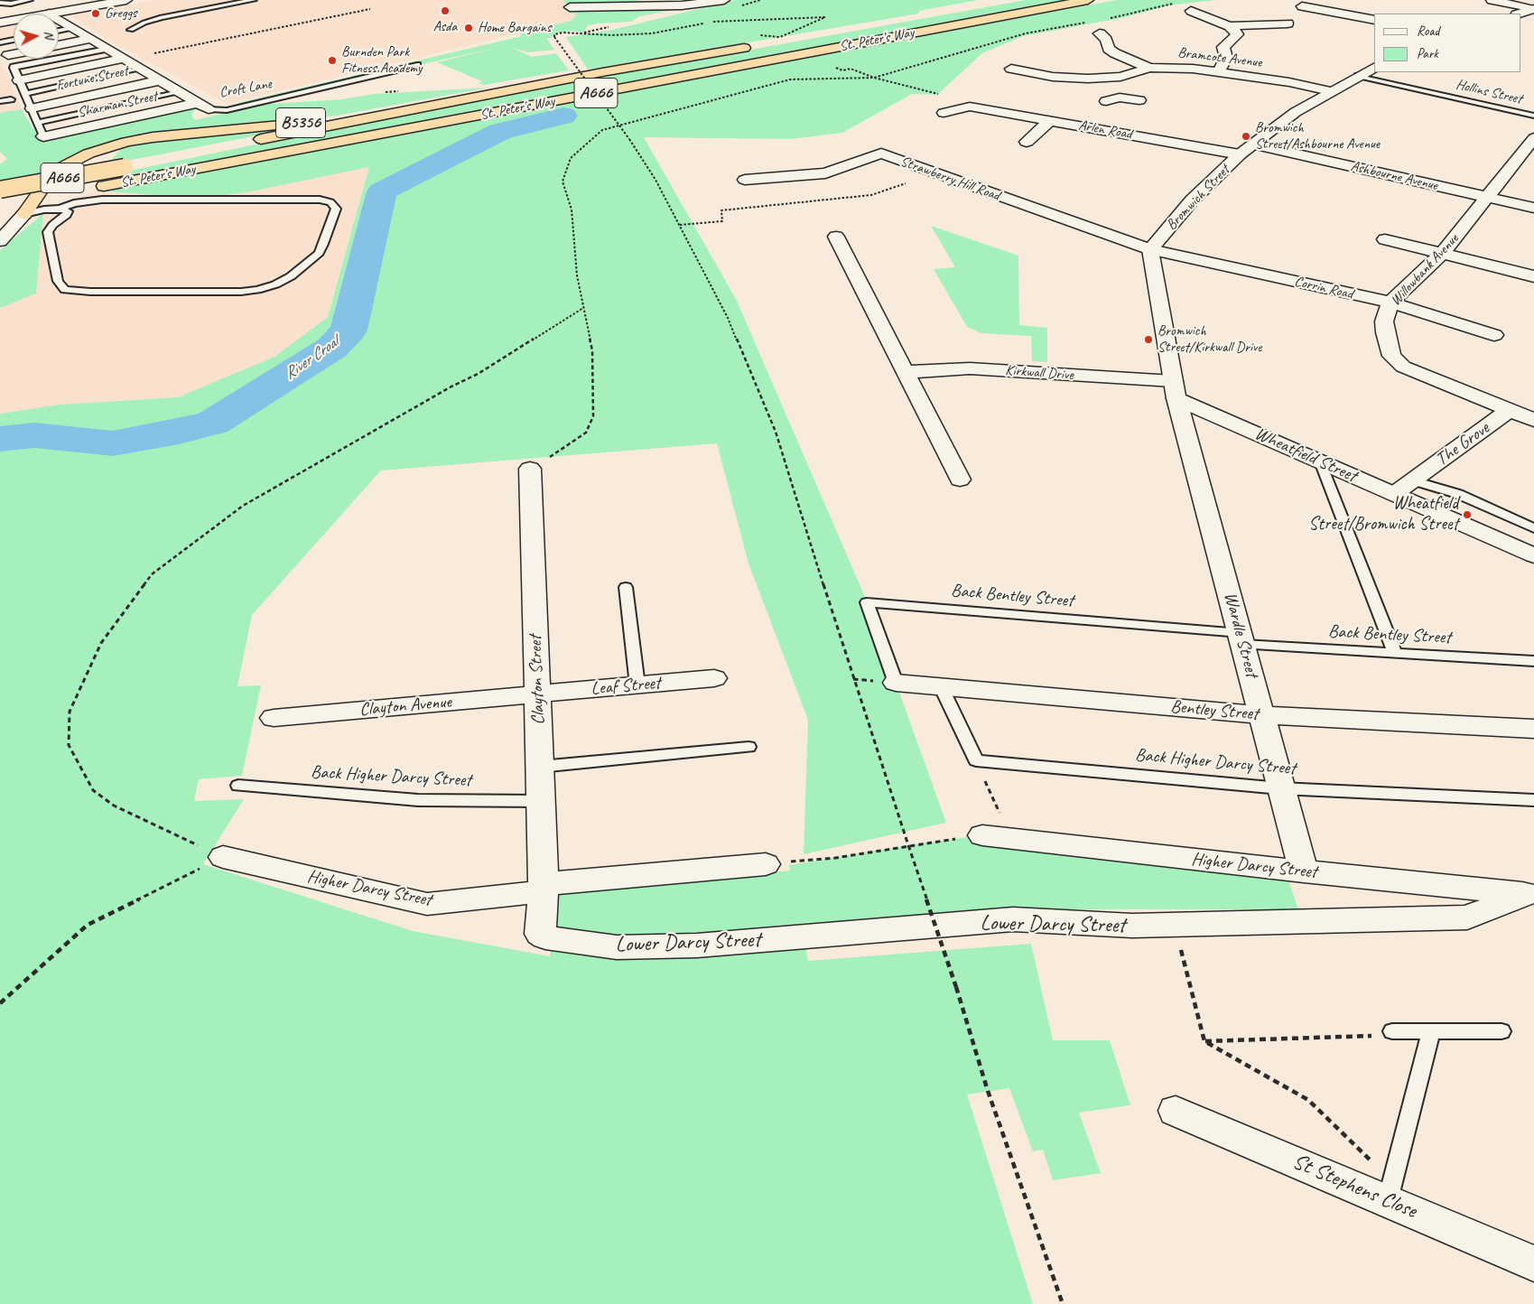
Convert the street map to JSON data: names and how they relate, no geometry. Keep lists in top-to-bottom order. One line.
{"streets":{"highway":["St. Peter's Way","A666","B5356"],"street":["Bramcote Avenue","Fortune Street","Croft Lane","Sharman Street","Arlen Road","Ashbourne Avenue","Strawberry Hill Road","Bromwich Street","Willowbank Avenue","Corrin Road","Kirkwall Drive","The Grove","Wheatfield Street","Wardle Street","Clayton Street","Leaf Street","Clayton Avenue","Bentley Street","Higher Darcy Street","Lower Darcy Street","St Stephens Close"],"lane":["Hollins Street","Back Bentley Street","Back Higher Darcy Street"]},"crossings":[["St. Peter's Way","B5356"],["Bramcote Avenue","Bromwich Street"],["Fortune Street","Croft Lane"],["Croft Lane","Sharman Street"],["Hollins Street","Bromwich Street"],["Arlen Road","Bromwich Street"],["Ashbourne Avenue","Bromwich Street"],["Ashbourne Avenue","Willowbank Avenue"],["Strawberry Hill Road","Bromwich Street"],["Strawberry Hill Road","Corrin Road"],["Bromwich Street","Corrin Road"],["Willowbank Avenue","Corrin Road"],["Willowbank Avenue","The Grove"],["Kirkwall Drive","Wheatfield Street"],["Kirkwall Drive","Wardle Street"],["The Grove","Wheatfield Street"],["Wheatfield Street","Wardle Street"],["Back Bentley Street","Wardle Street"],["Back Bentley Street","Bentley Street"],["Wardle Street","Bentley Street"],["Wardle Street","Back Higher Darcy Street"],["Wardle Street","Higher Darcy Street"],["Clayton Street","Leaf Street"],["Clayton Street","Clayton Avenue"],["Clayton Street","Back Higher Darcy Street"],["Clayton Street","Higher Darcy Street"],["Clayton Street","Lower Darcy Street"],["Leaf Street","Clayton Avenue"],["Higher Darcy Street","Lower Darcy Street"]],"water":["River Croal"],"places":["Asda","Greggs","Home Bargains","Burnden Park Fitness Academy","Bromwich Street/Ashbourne Avenue","Bromwich Street/Kirkwall Drive","Wheatfield Street/Bromwich Street"],"legend":["Road","Park"],"north":"right"}
